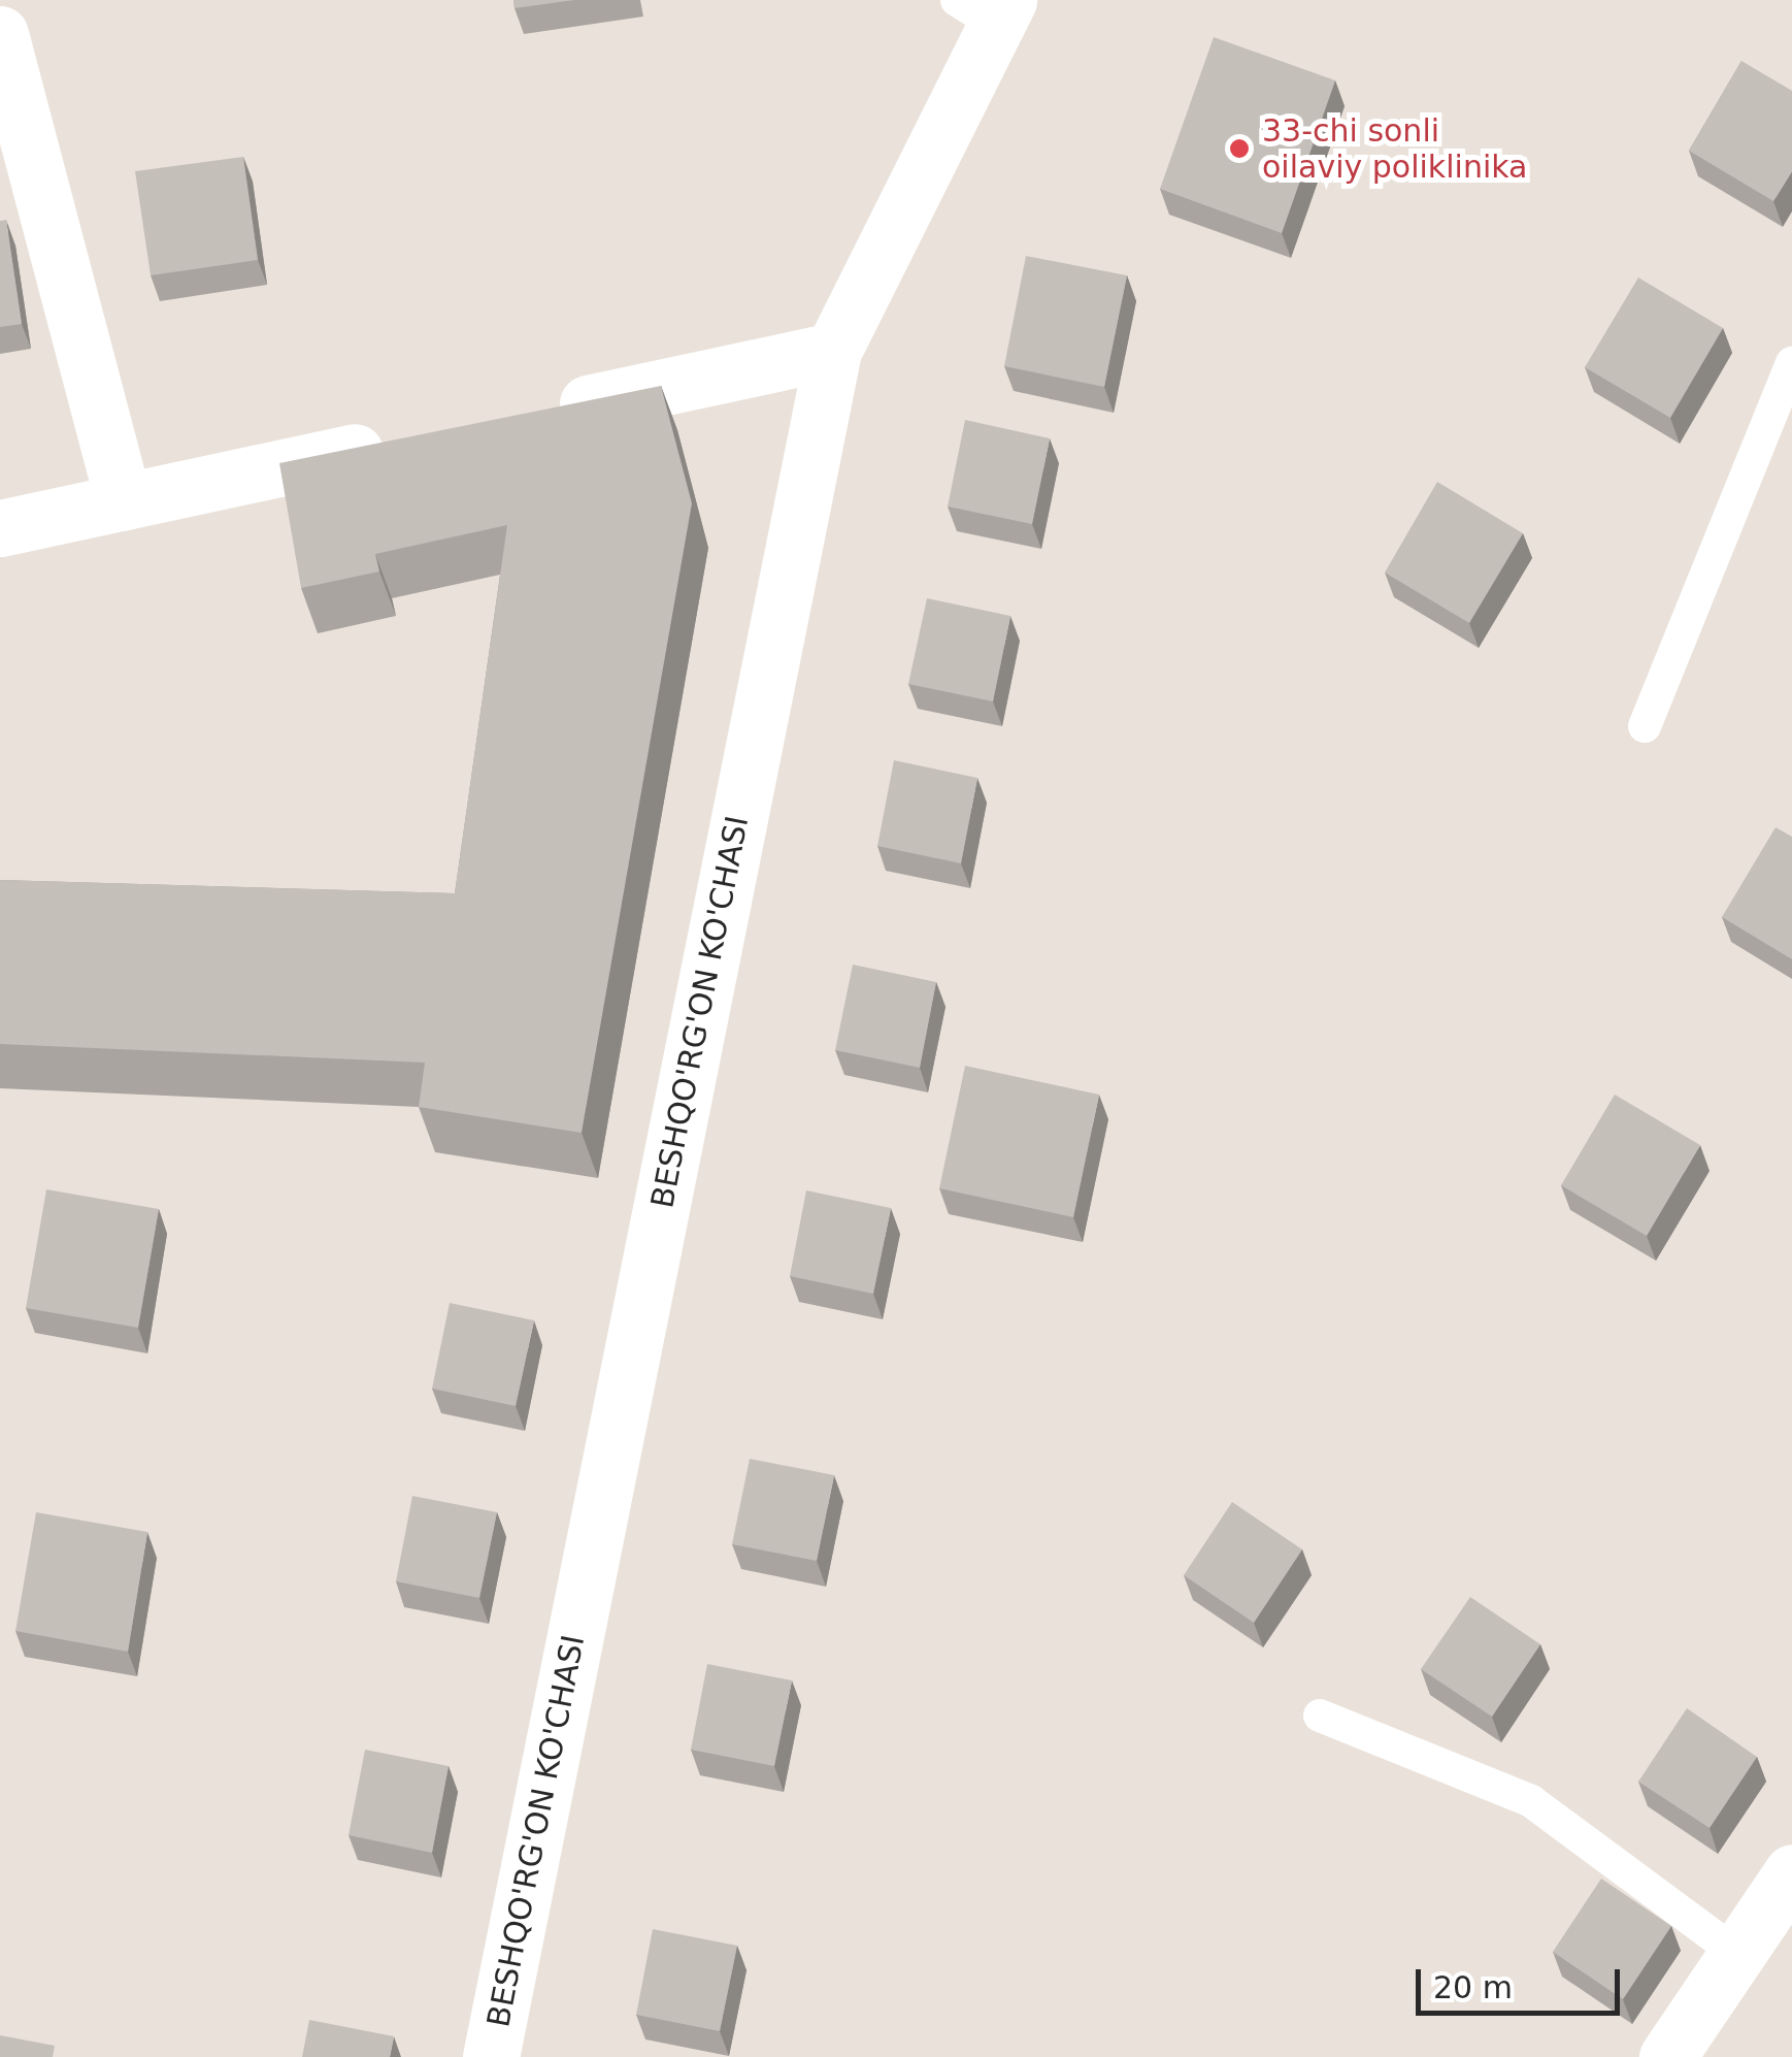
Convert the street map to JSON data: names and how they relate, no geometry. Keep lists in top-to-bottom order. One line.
{"streets":{"street":["BESHQO'RG'ON KO'CHASI"]},"places":["33-chi sonli oilaviy poliklinika"],"scale_bar":"20 m"}
